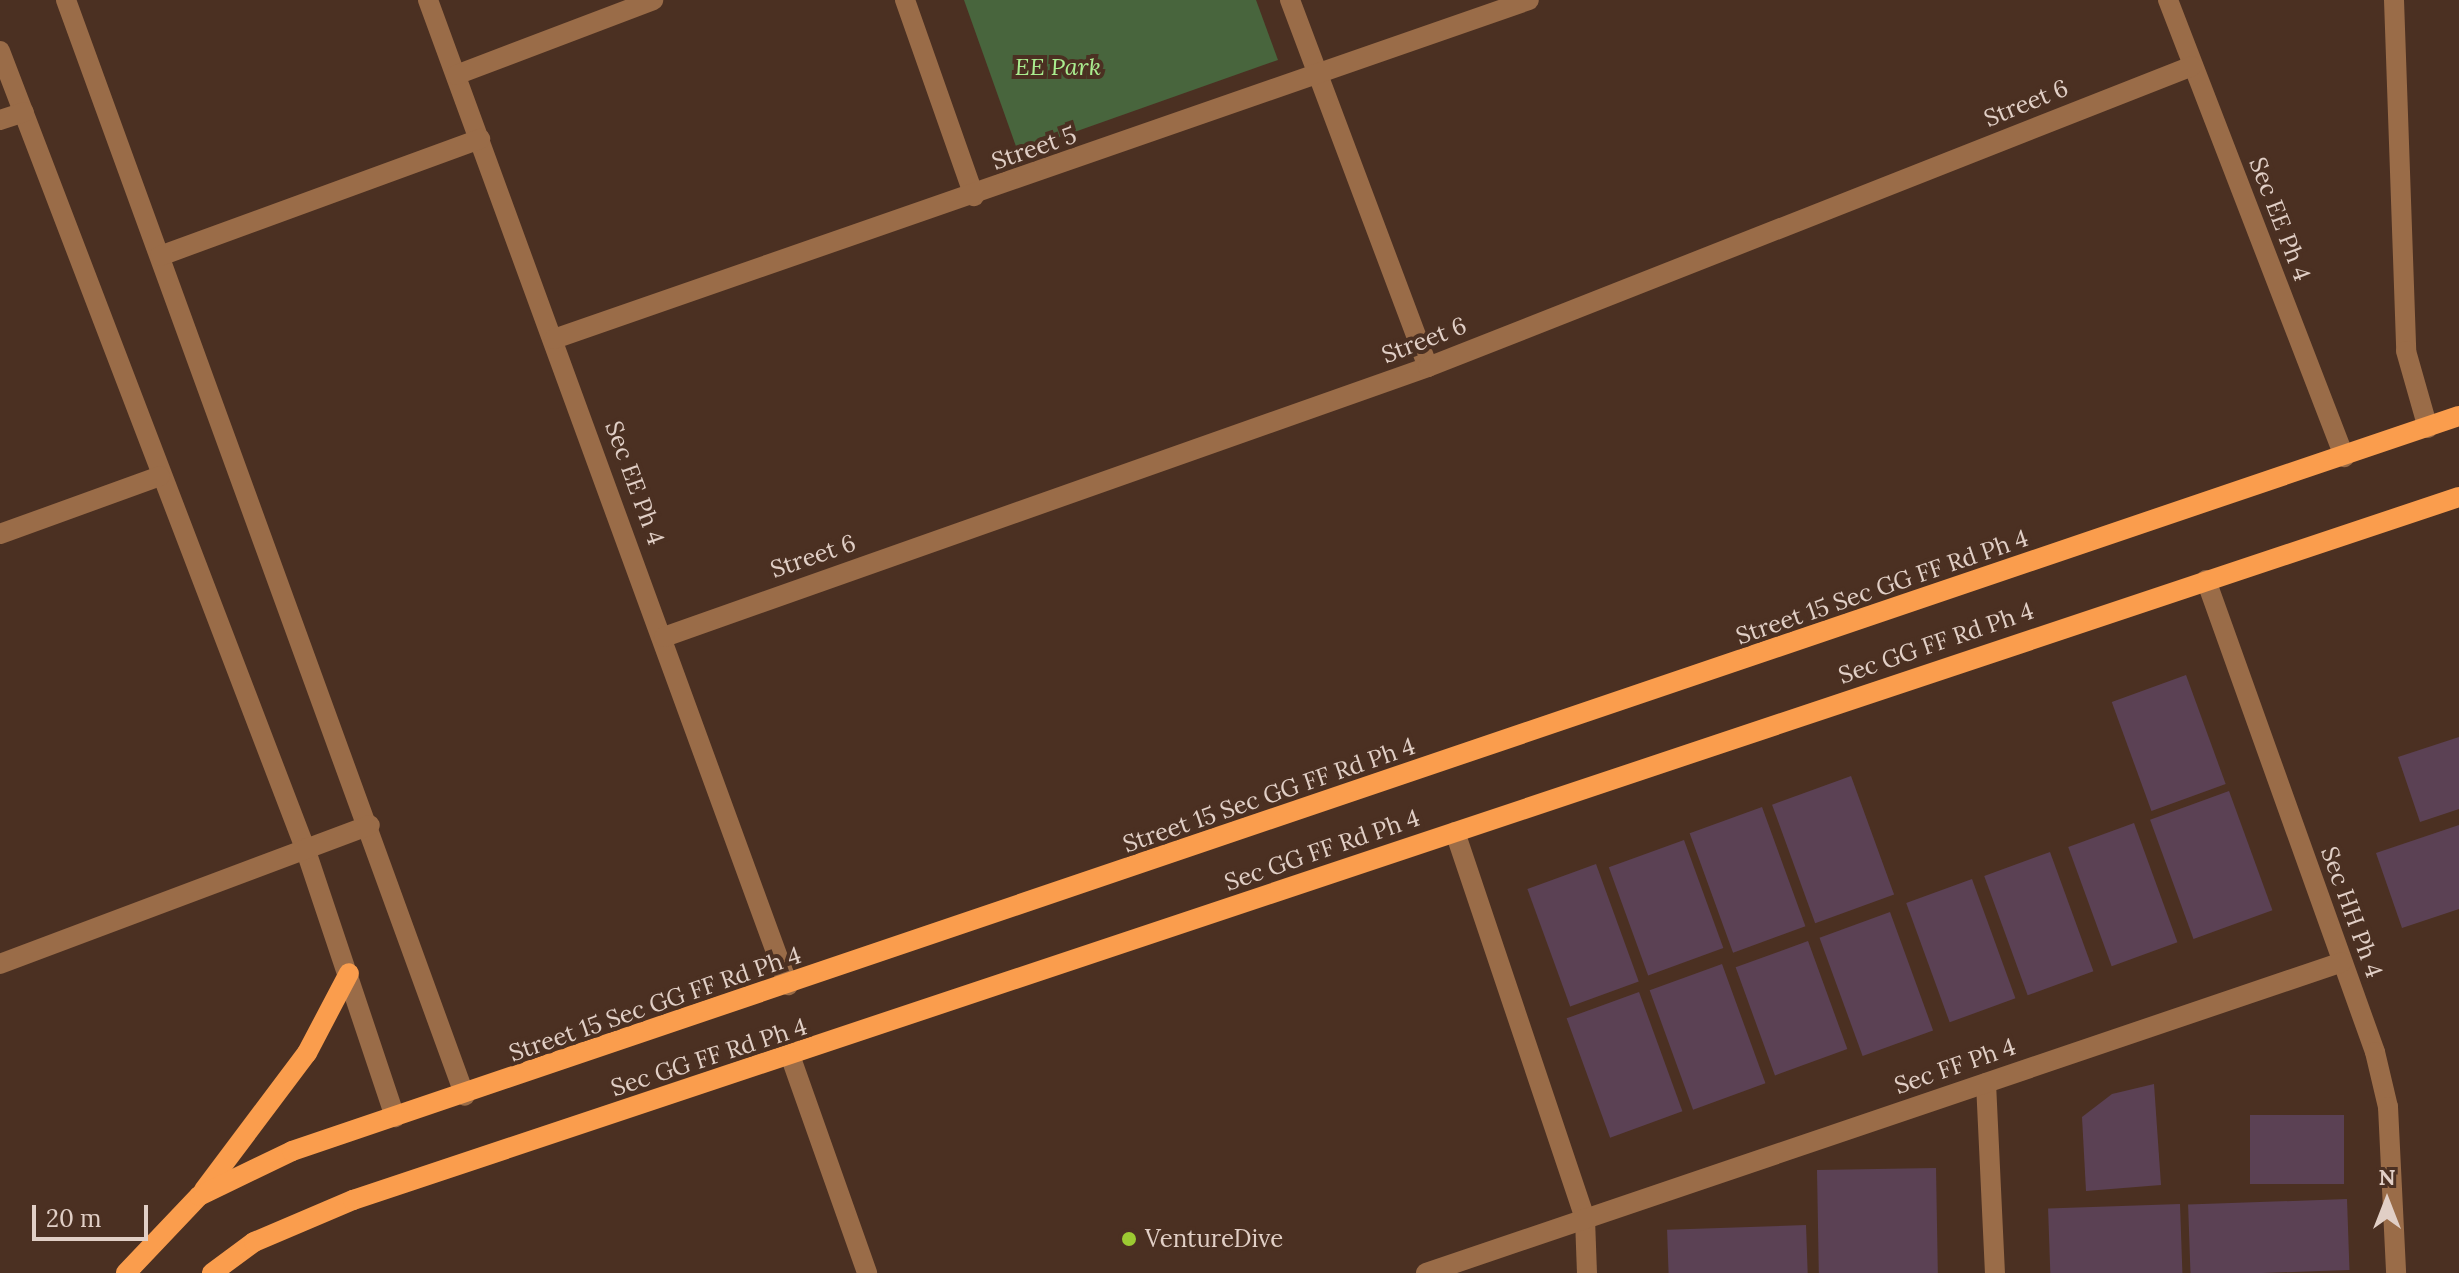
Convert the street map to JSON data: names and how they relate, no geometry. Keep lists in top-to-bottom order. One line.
{"streets":{"main road":["Street 15 Sec GG FF Rd Ph 4","Sec GG FF Rd Ph 4"],"street":["Street 6","Street 5","Sec EE Ph 4","Sec HH Ph 4","Sec FF Ph 4"]},"crossings":[["Street 6","Sec EE Ph 4"],["Street 5","Sec EE Ph 4"],["Sec EE Ph 4","Street 15 Sec GG FF Rd Ph 4"],["Sec GG FF Rd Ph 4","Sec HH Ph 4"],["Sec HH Ph 4","Sec FF Ph 4"]],"parks":["EE Park"],"places":["VentureDive"],"scale_bar":"20 m","north":"top"}
